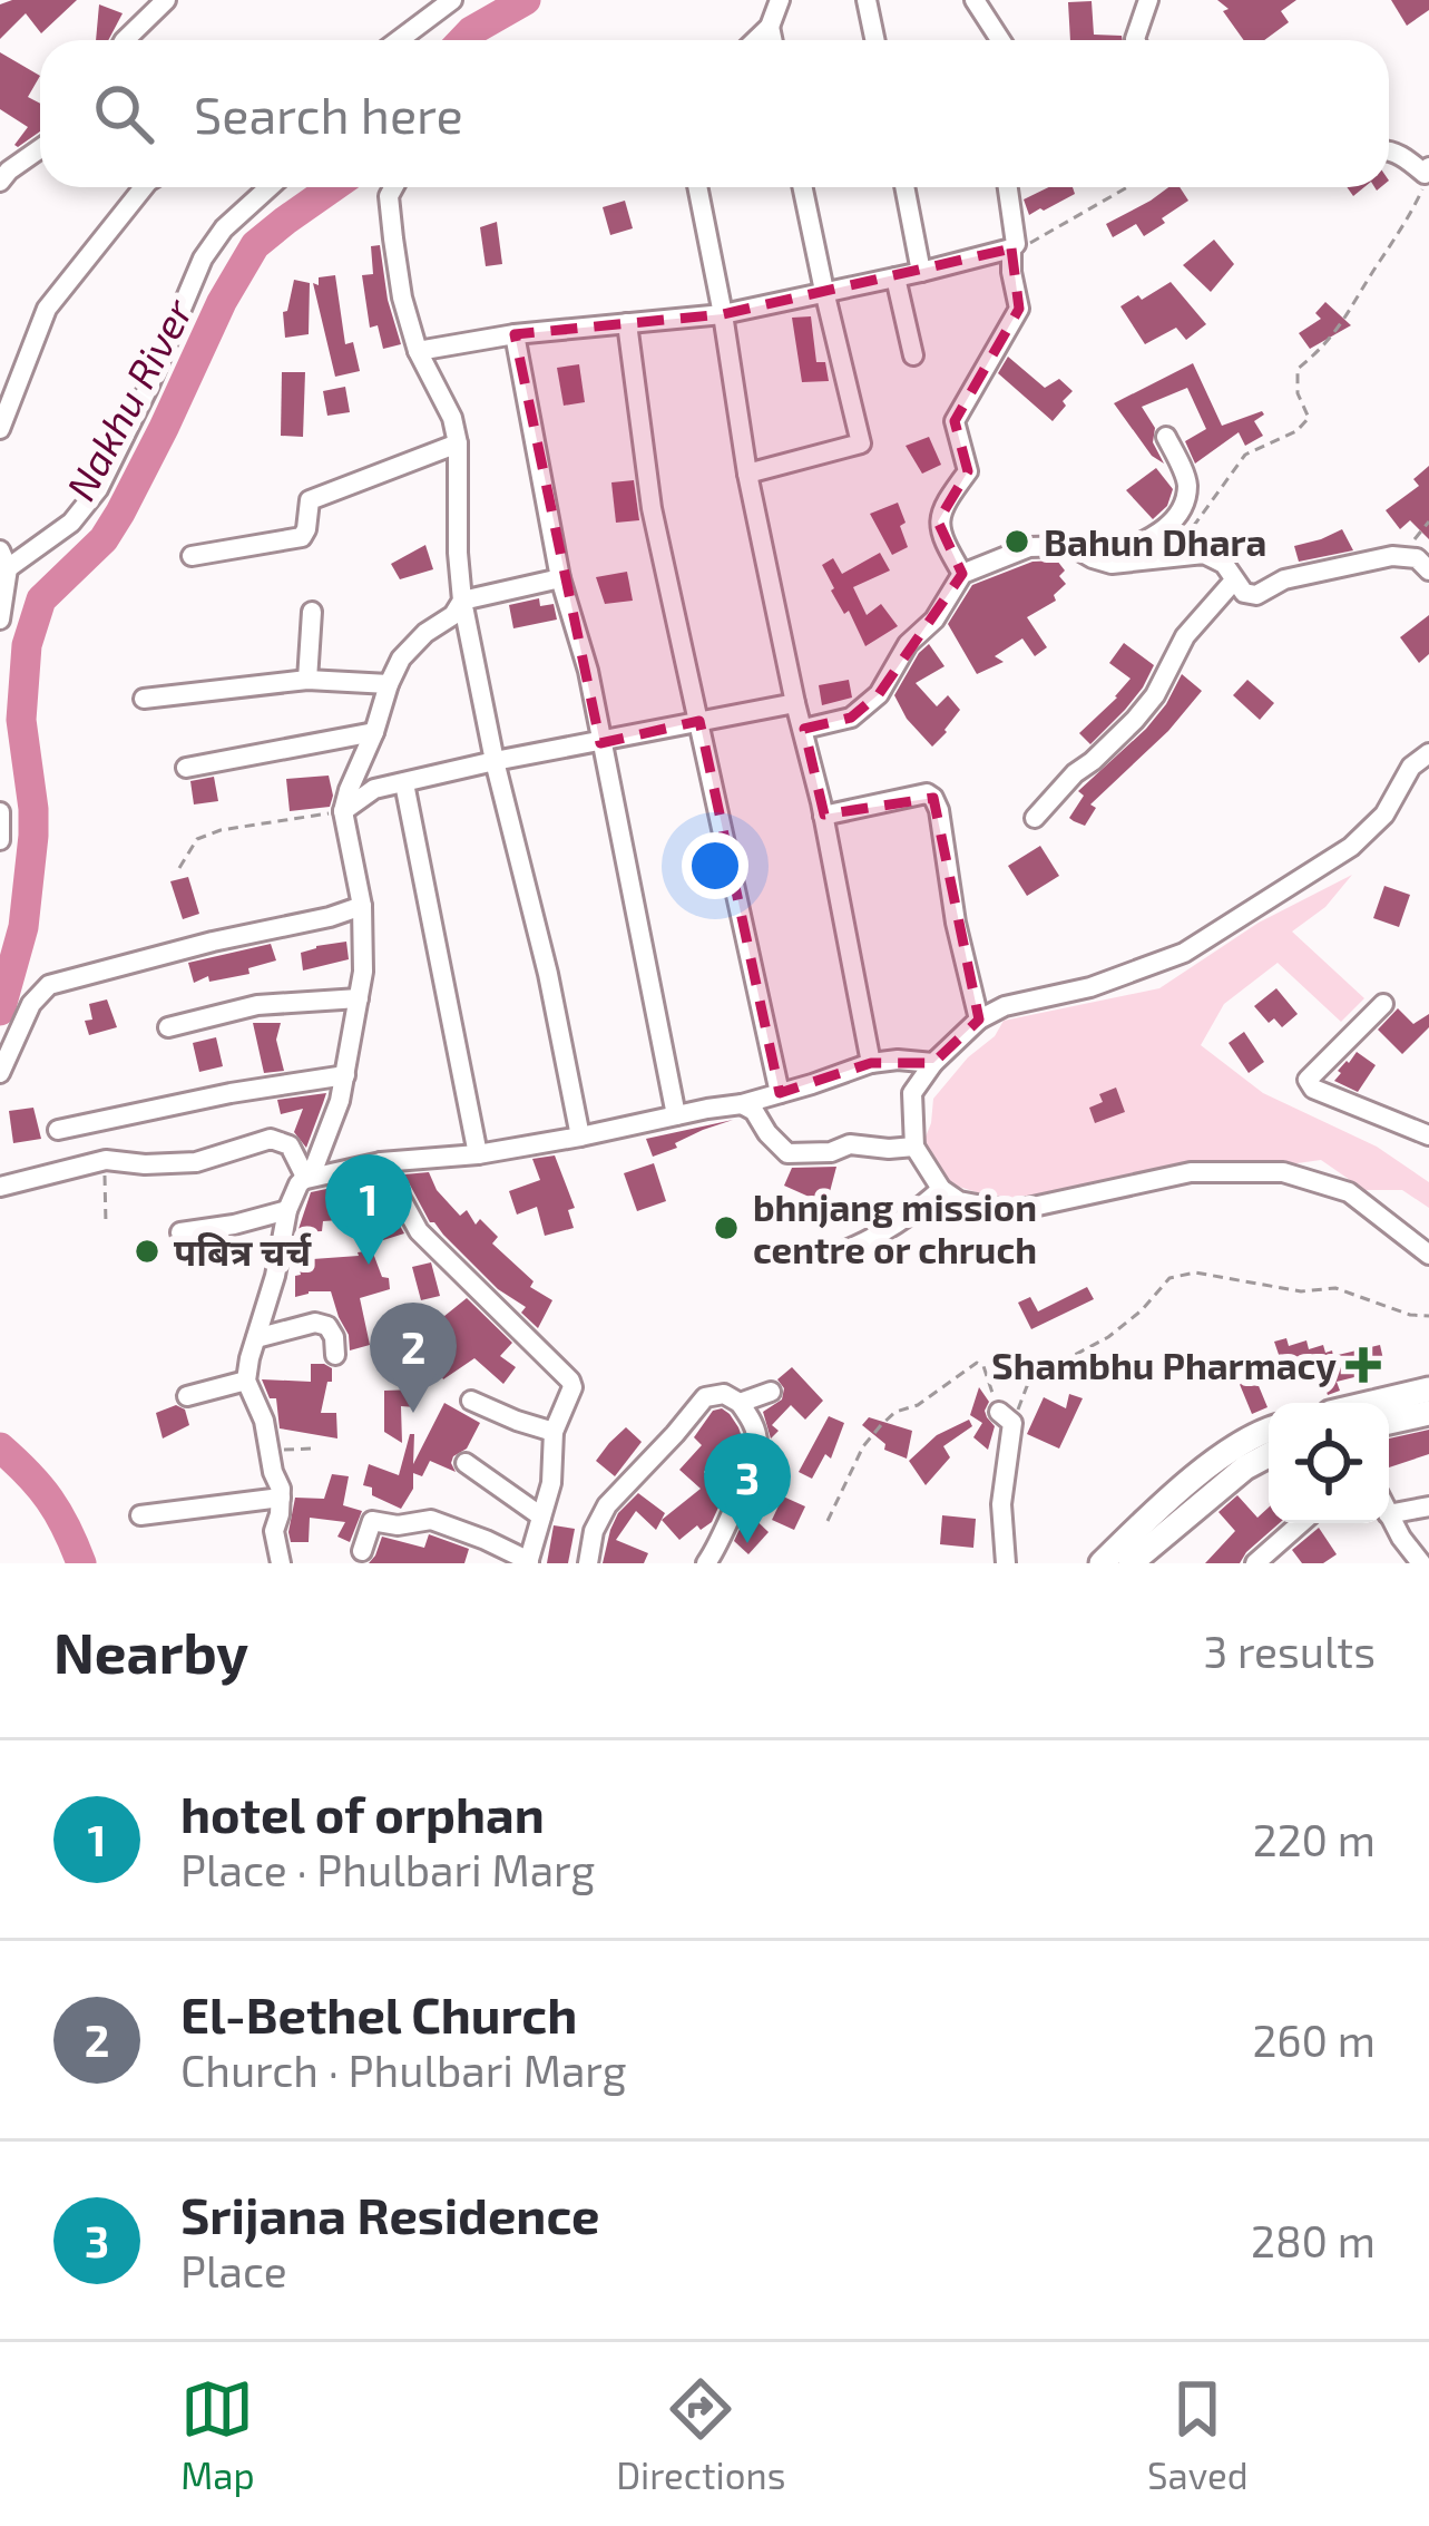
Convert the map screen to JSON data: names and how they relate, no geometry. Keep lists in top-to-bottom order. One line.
{"water":["Nakhu River"],"places":{"other":["Bahun Dhara","bhnjang mission centre or chruch","पबित्र चर्च"],"health":["Shambhu Pharmacy"]},"page":{"search":"Search here","pins":["1","2","3"],"heading":["Nearby","3 results"],"list":[{"mark":"1","name":"hotel of orphan","note":"Place · Phulbari Marg","value":"220 m"},{"mark":"2","name":"El-Bethel Church","note":"Church · Phulbari Marg","value":"260 m"},{"mark":"3","name":"Srijana Residence","note":"Place","value":"280 m"}],"nav":["Map","Directions","Saved"]}}
